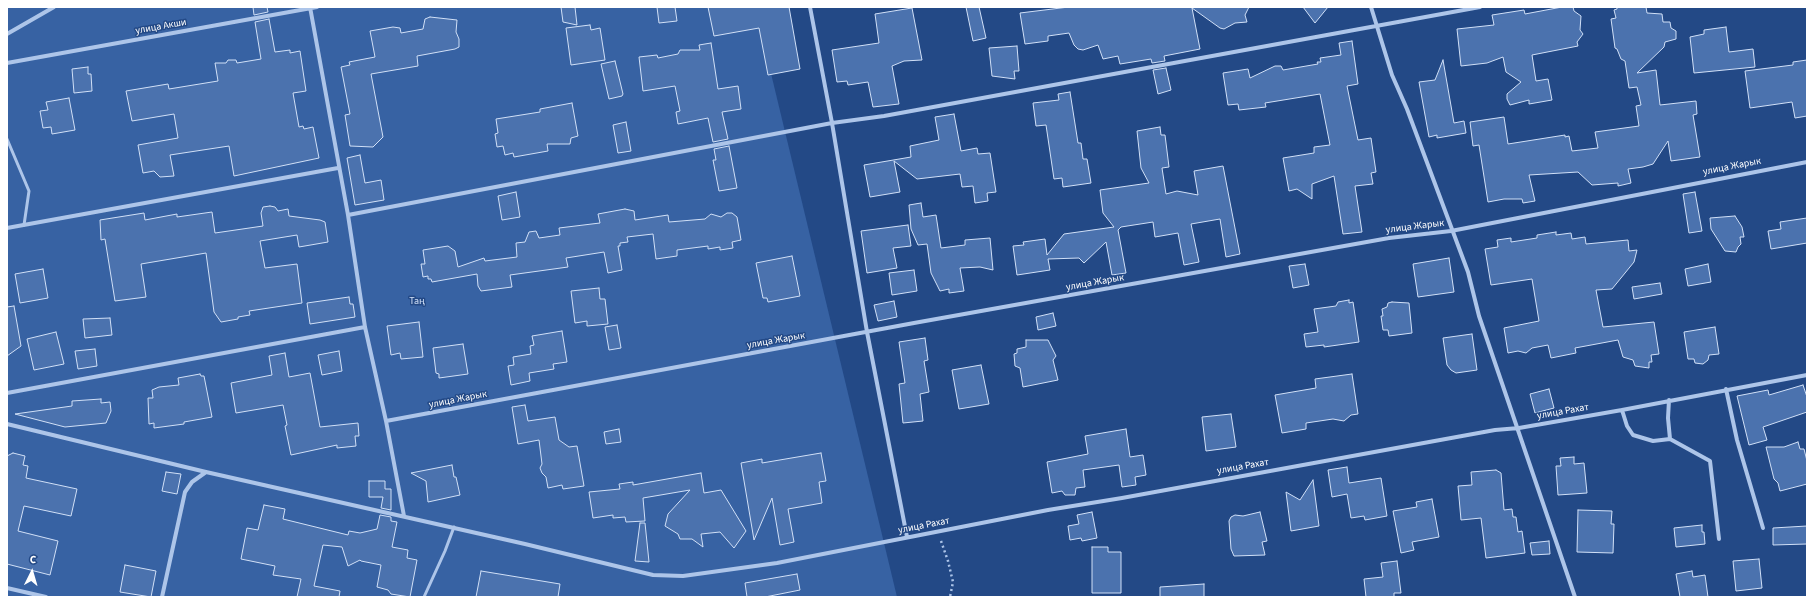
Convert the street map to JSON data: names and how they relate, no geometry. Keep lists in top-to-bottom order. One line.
{"streets":{"street":["улица Акши","улица Жарык","улица Рахат"]},"parks":["Таң"],"north":"top"}
